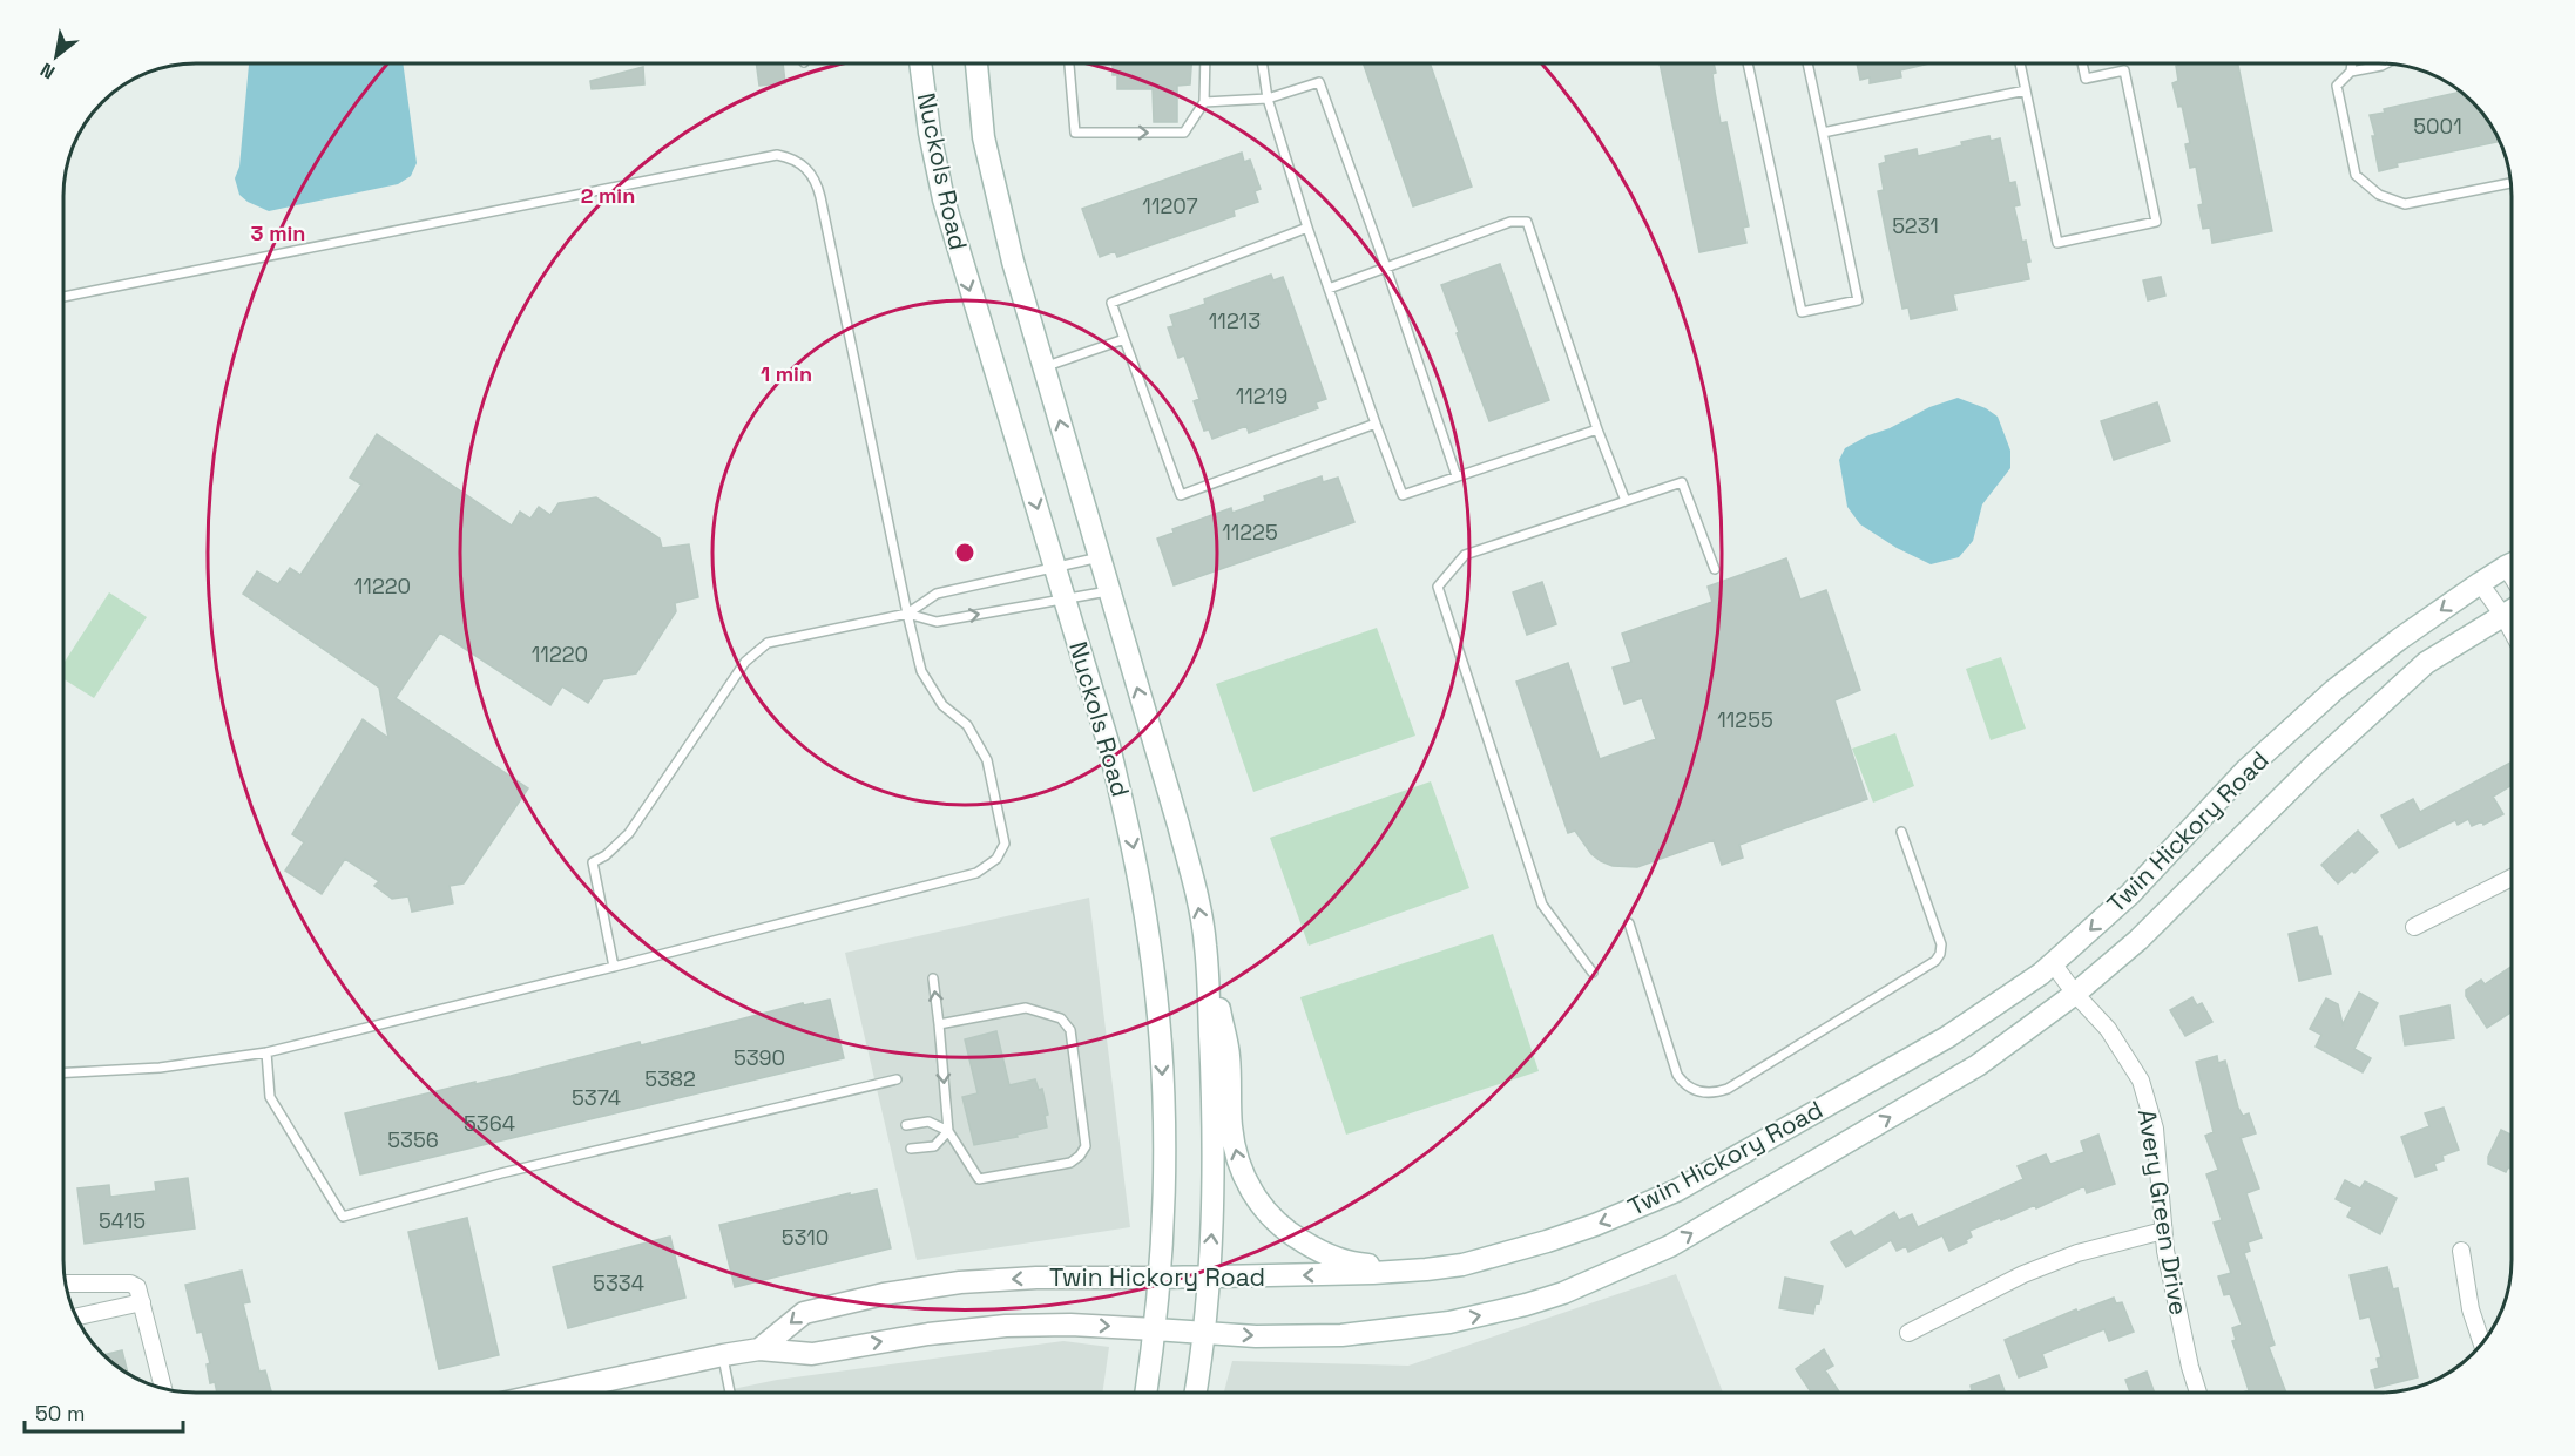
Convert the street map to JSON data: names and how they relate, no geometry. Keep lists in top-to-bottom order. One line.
{"streets":{"main road":["Nuckols Road","Twin Hickory Road"],"street":["Avery Green Drive"]},"crossings":[["Nuckols Road","Twin Hickory Road"],["Twin Hickory Road","Avery Green Drive"]],"house_numbers":["5001","11207","5231","11213","11219","11225","11220","11220","11255","5390","5382","5374","5364","5356","5415","5310","5334"],"scale_bar":"50 m","north":"bottom left","rings":["2 min","3 min","1 min"]}
